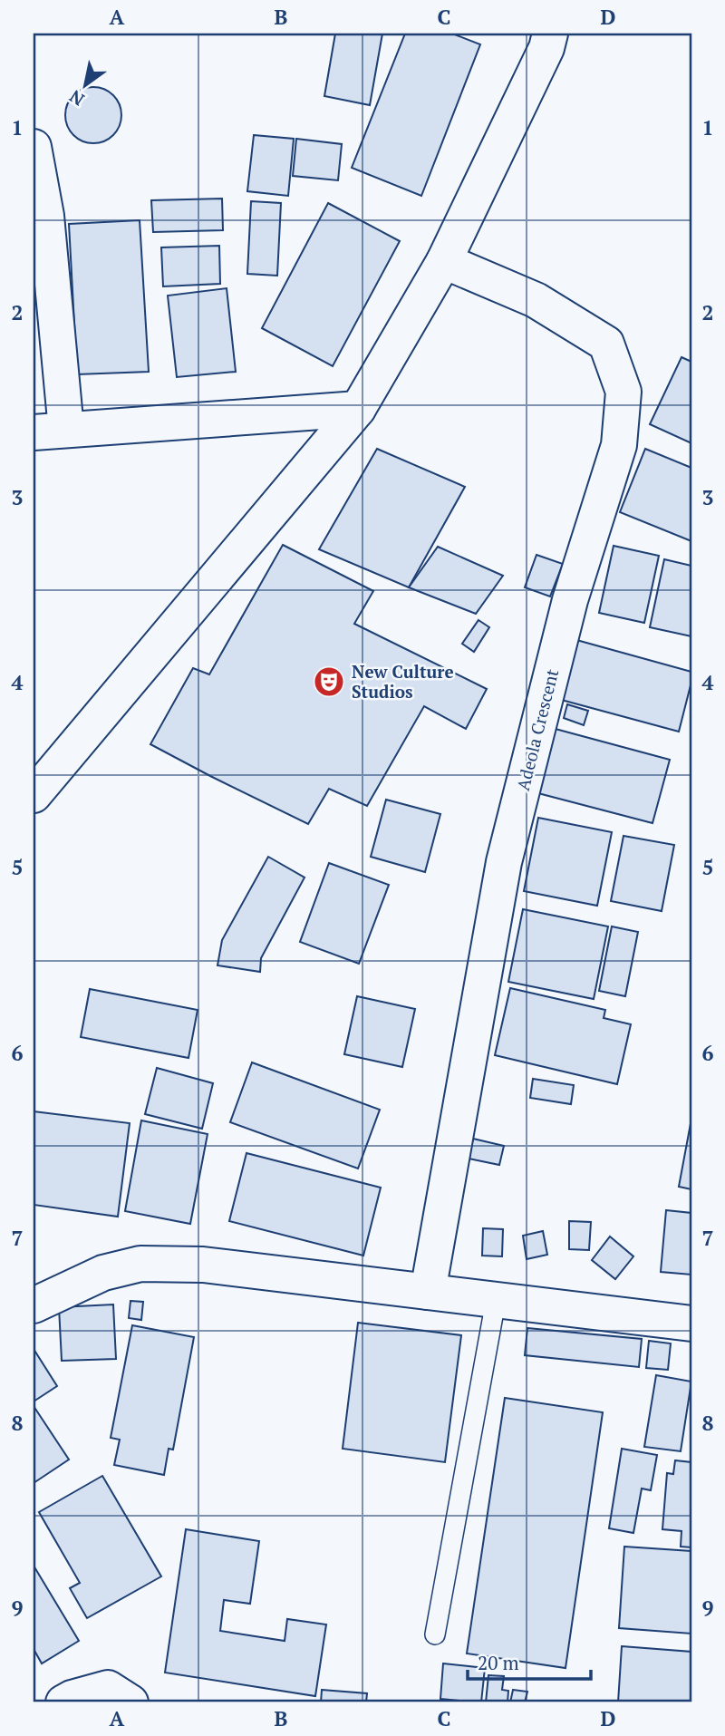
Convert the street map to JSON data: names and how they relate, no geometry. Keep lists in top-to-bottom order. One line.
{"streets":{"street":["Adeola Crescent"]},"places":{"theatre":["New Culture Studios"]},"scale_bar":"20 m","north":"bottom left","grid":{"columns":["A","B","C","D"],"rows":["1","2","3","4","5","6","7","8","9"]}}
